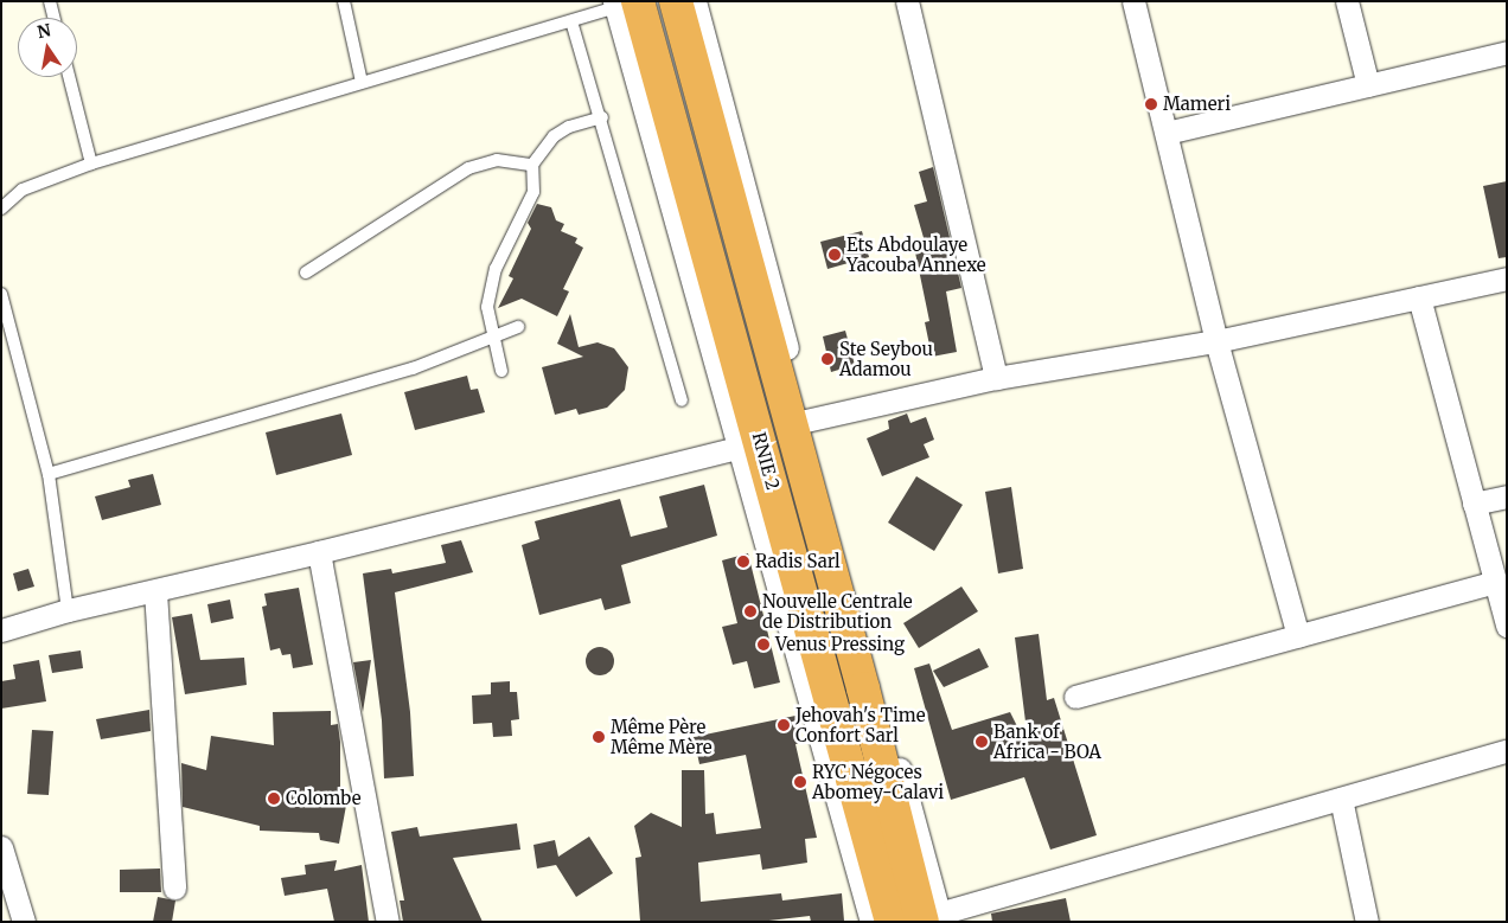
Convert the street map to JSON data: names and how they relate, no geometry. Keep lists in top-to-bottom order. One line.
{"streets":{"highway":["RNIE 2"]},"places":["Mameri","Ets Abdoulaye Yacouba Annexe","Ste Seybou Adamou","Radis Sarl","Nouvelle Centrale de Distribution","Venus Pressing","Jehovah's Time Confort Sarl","Même Père Même Mère","Bank of Africa - BOA","RYC Négoces Abomey-Calavi","Colombe"],"north":"top"}
